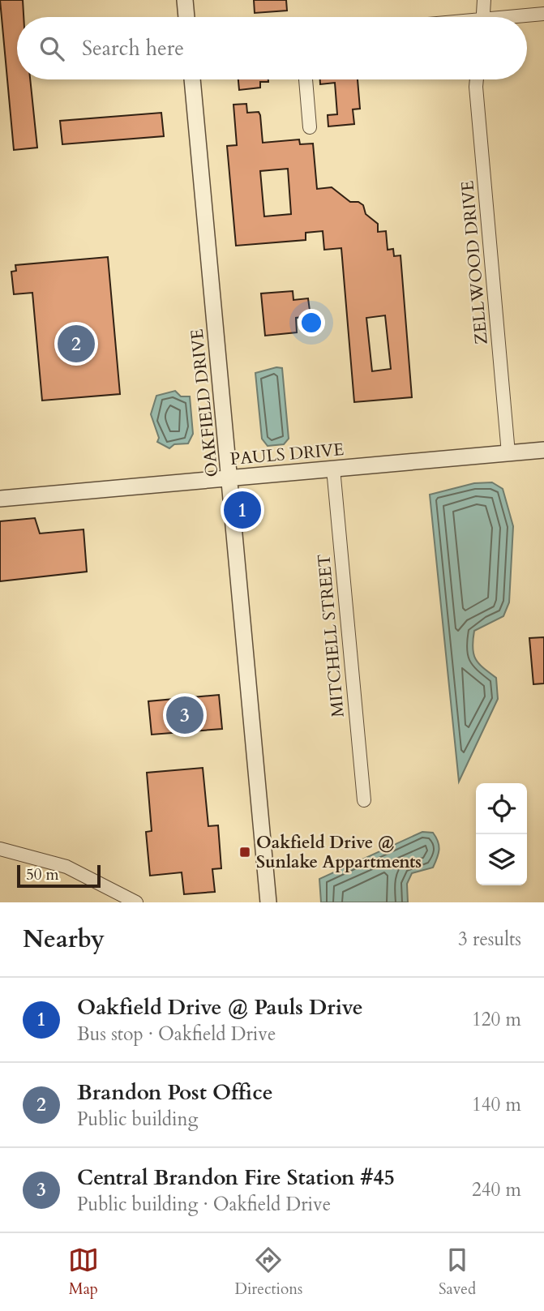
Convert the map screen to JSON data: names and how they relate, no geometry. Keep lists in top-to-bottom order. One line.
{"streets":{"street":["ZELLWOOD DRIVE","OAKFIELD DRIVE","PAULS DRIVE","MITCHELL STREET"]},"crossings":[["ZELLWOOD DRIVE","PAULS DRIVE"],["OAKFIELD DRIVE","PAULS DRIVE"],["PAULS DRIVE","MITCHELL STREET"]],"places":{"transit":["Oakfield Drive @ Sunlake Appartments"]},"scale_bar":"50 m","page":{"search":"Search here","pins":["2","1","3"],"scale":"50 m","heading":["Nearby","3 results"],"list":[{"mark":"1","name":"Oakfield Drive @ Pauls Drive","note":"Bus stop · Oakfield Drive","value":"120 m"},{"mark":"2","name":"Brandon Post Office","note":"Public building","value":"140 m"},{"mark":"3","name":"Central Brandon Fire Station #45","note":"Public building · Oakfield Drive","value":"240 m"}],"nav":["Map","Directions","Saved"]}}
